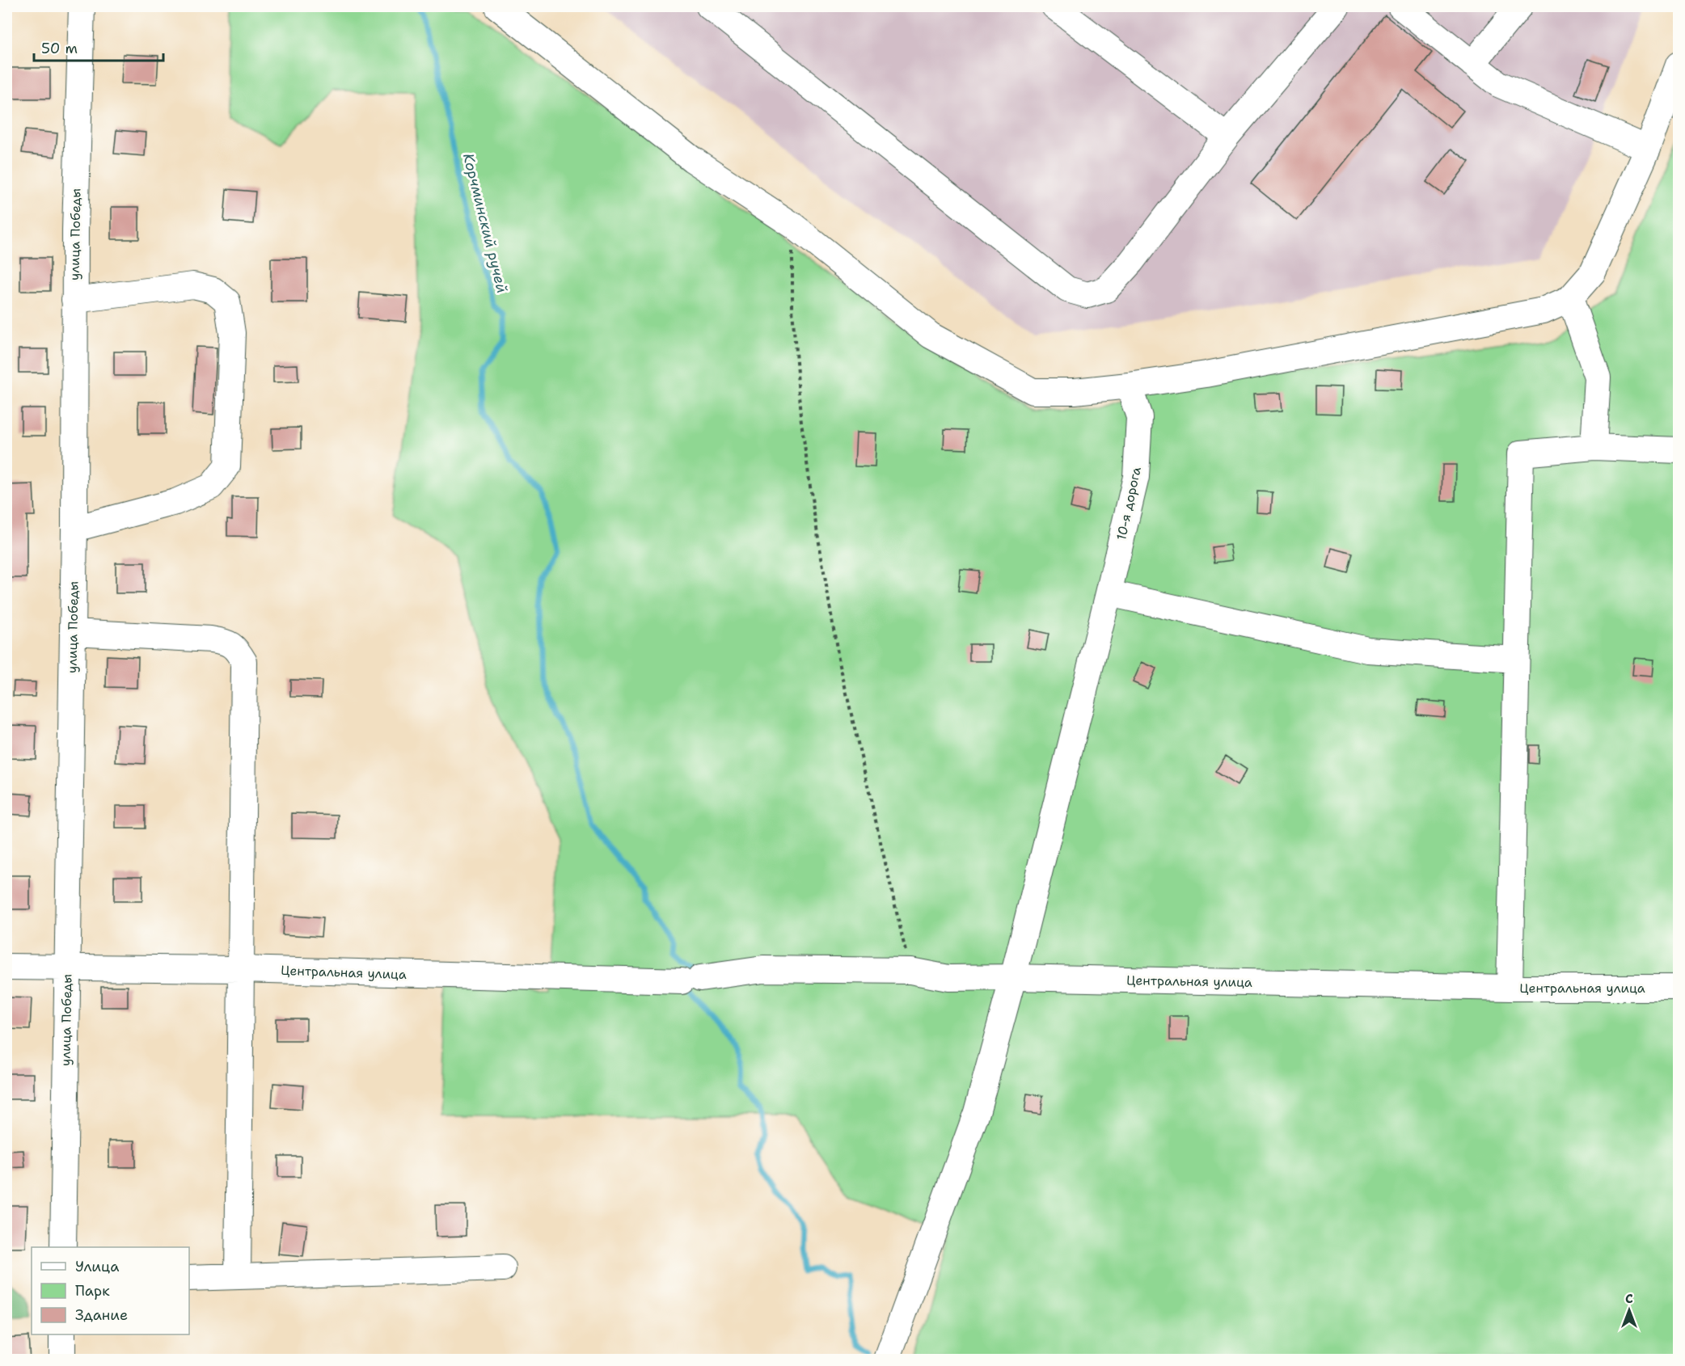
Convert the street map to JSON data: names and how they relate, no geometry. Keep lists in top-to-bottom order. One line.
{"streets":{"street":["улица Победы","10-я дорога","Центральная улица"]},"crossings":[["улица Победы","Центральная улица"],["10-я дорога","Центральная улица"]],"water":["Корчминский ручей"],"legend":["Улица","Парк","Здание"],"scale_bar":"50 m","north":"top"}
